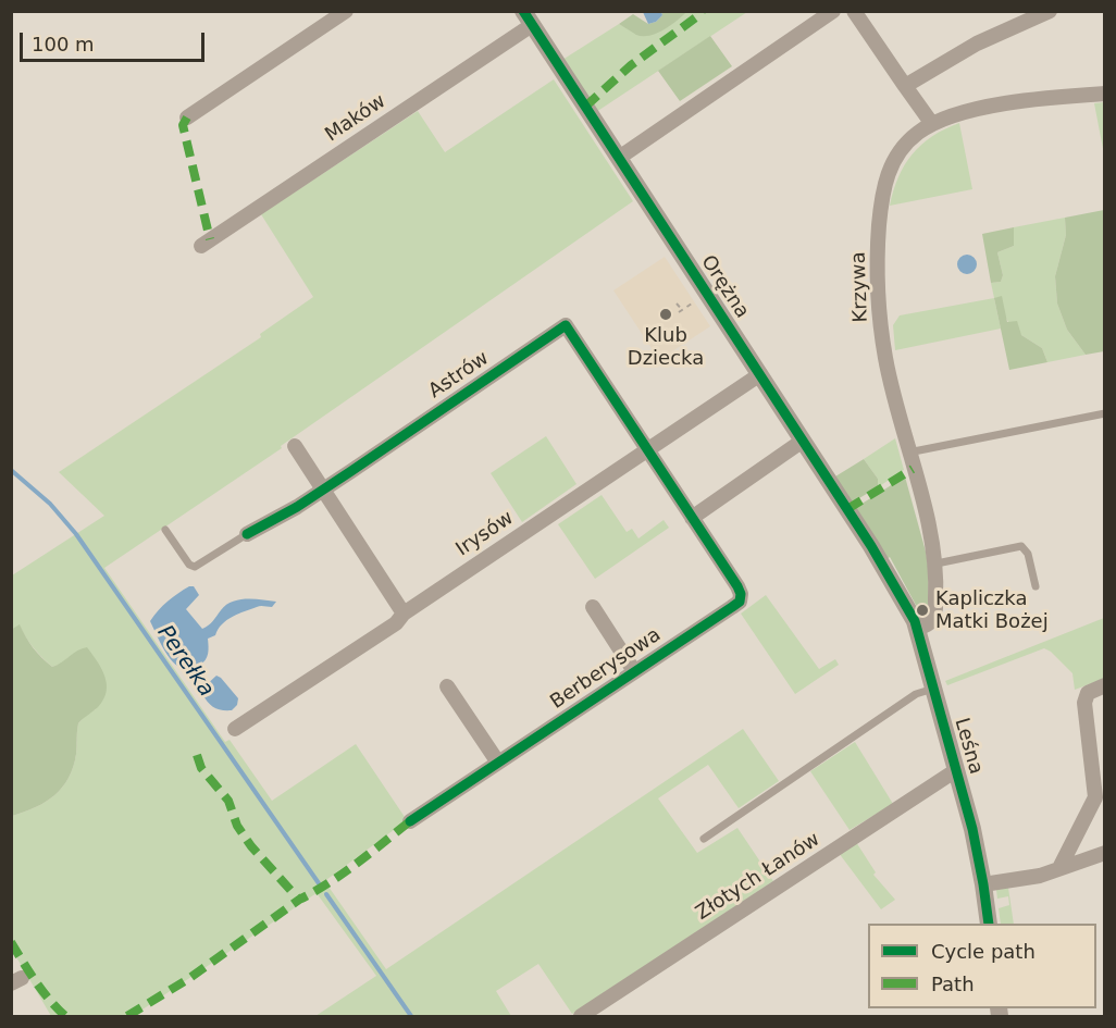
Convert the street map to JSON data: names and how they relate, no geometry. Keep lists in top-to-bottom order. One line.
{"streets":{"street":["Maków","Orężna","Krzywa","Astrów","Irysów","Berberysowa","Leśna","Złotych Łanów"]},"crossings":[["Maków","Orężna"],["Orężna","Irysów"],["Orężna","Leśna"],["Krzywa","Leśna"],["Astrów","Irysów"],["Leśna","Złotych Łanów"]],"water":["Perełka"],"places":["Klub Dziecka","Kapliczka Matki Bożej"],"legend":["Cycle path","Path"],"scale_bar":"100 m"}
